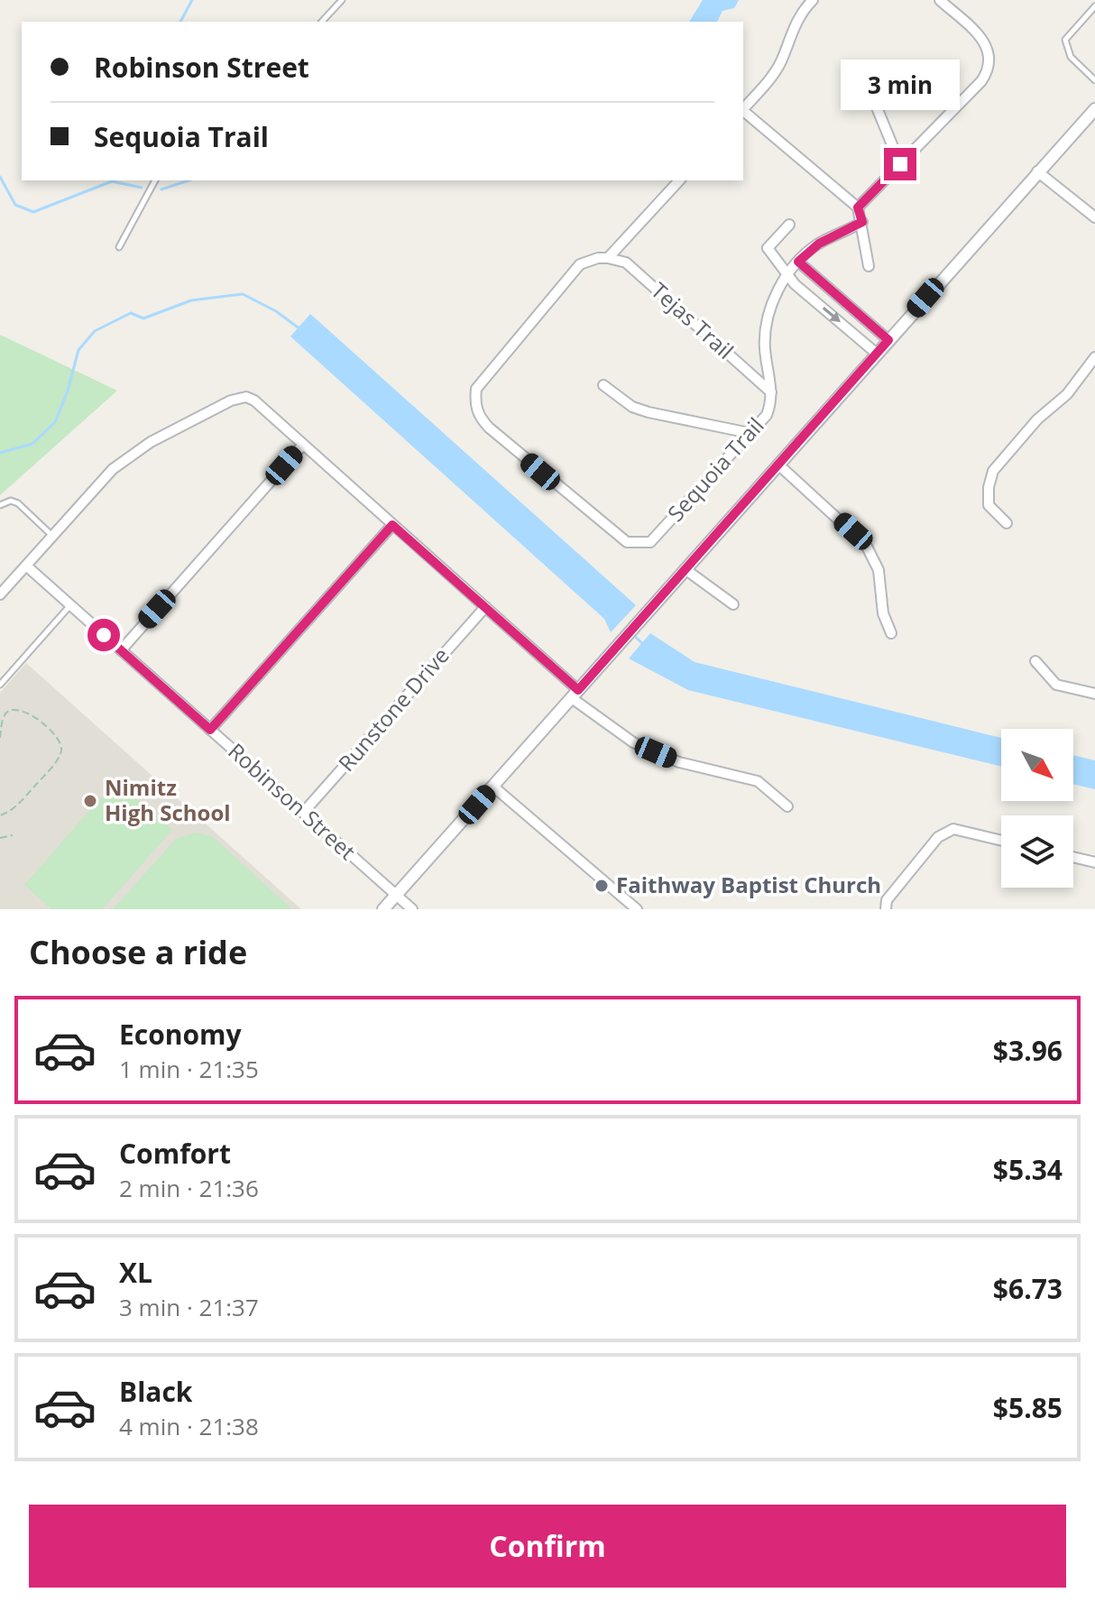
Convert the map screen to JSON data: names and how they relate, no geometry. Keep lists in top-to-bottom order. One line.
{"streets":{"street":["Tejas Trail","Sequoia Trail","Runstone Drive","Robinson Street"]},"crossings":[["Tejas Trail","Sequoia Trail"],["Runstone Drive","Robinson Street"]],"places":["Nimitz High School","Faithway Baptist Church"],"north":"bottom right","page":{"banner":["Robinson Street","Sequoia Trail"],"bubble":"3 min","heading":"Choose a ride","list":[{"name":"Economy","note":"1 min · 21:35","value":"$3.96"},{"name":"Comfort","note":"2 min · 21:36","value":"$5.34"},{"name":"XL","note":"3 min · 21:37","value":"$6.73"},{"name":"Black","note":"4 min · 21:38","value":"$5.85"}],"buttons":"Confirm"}}
